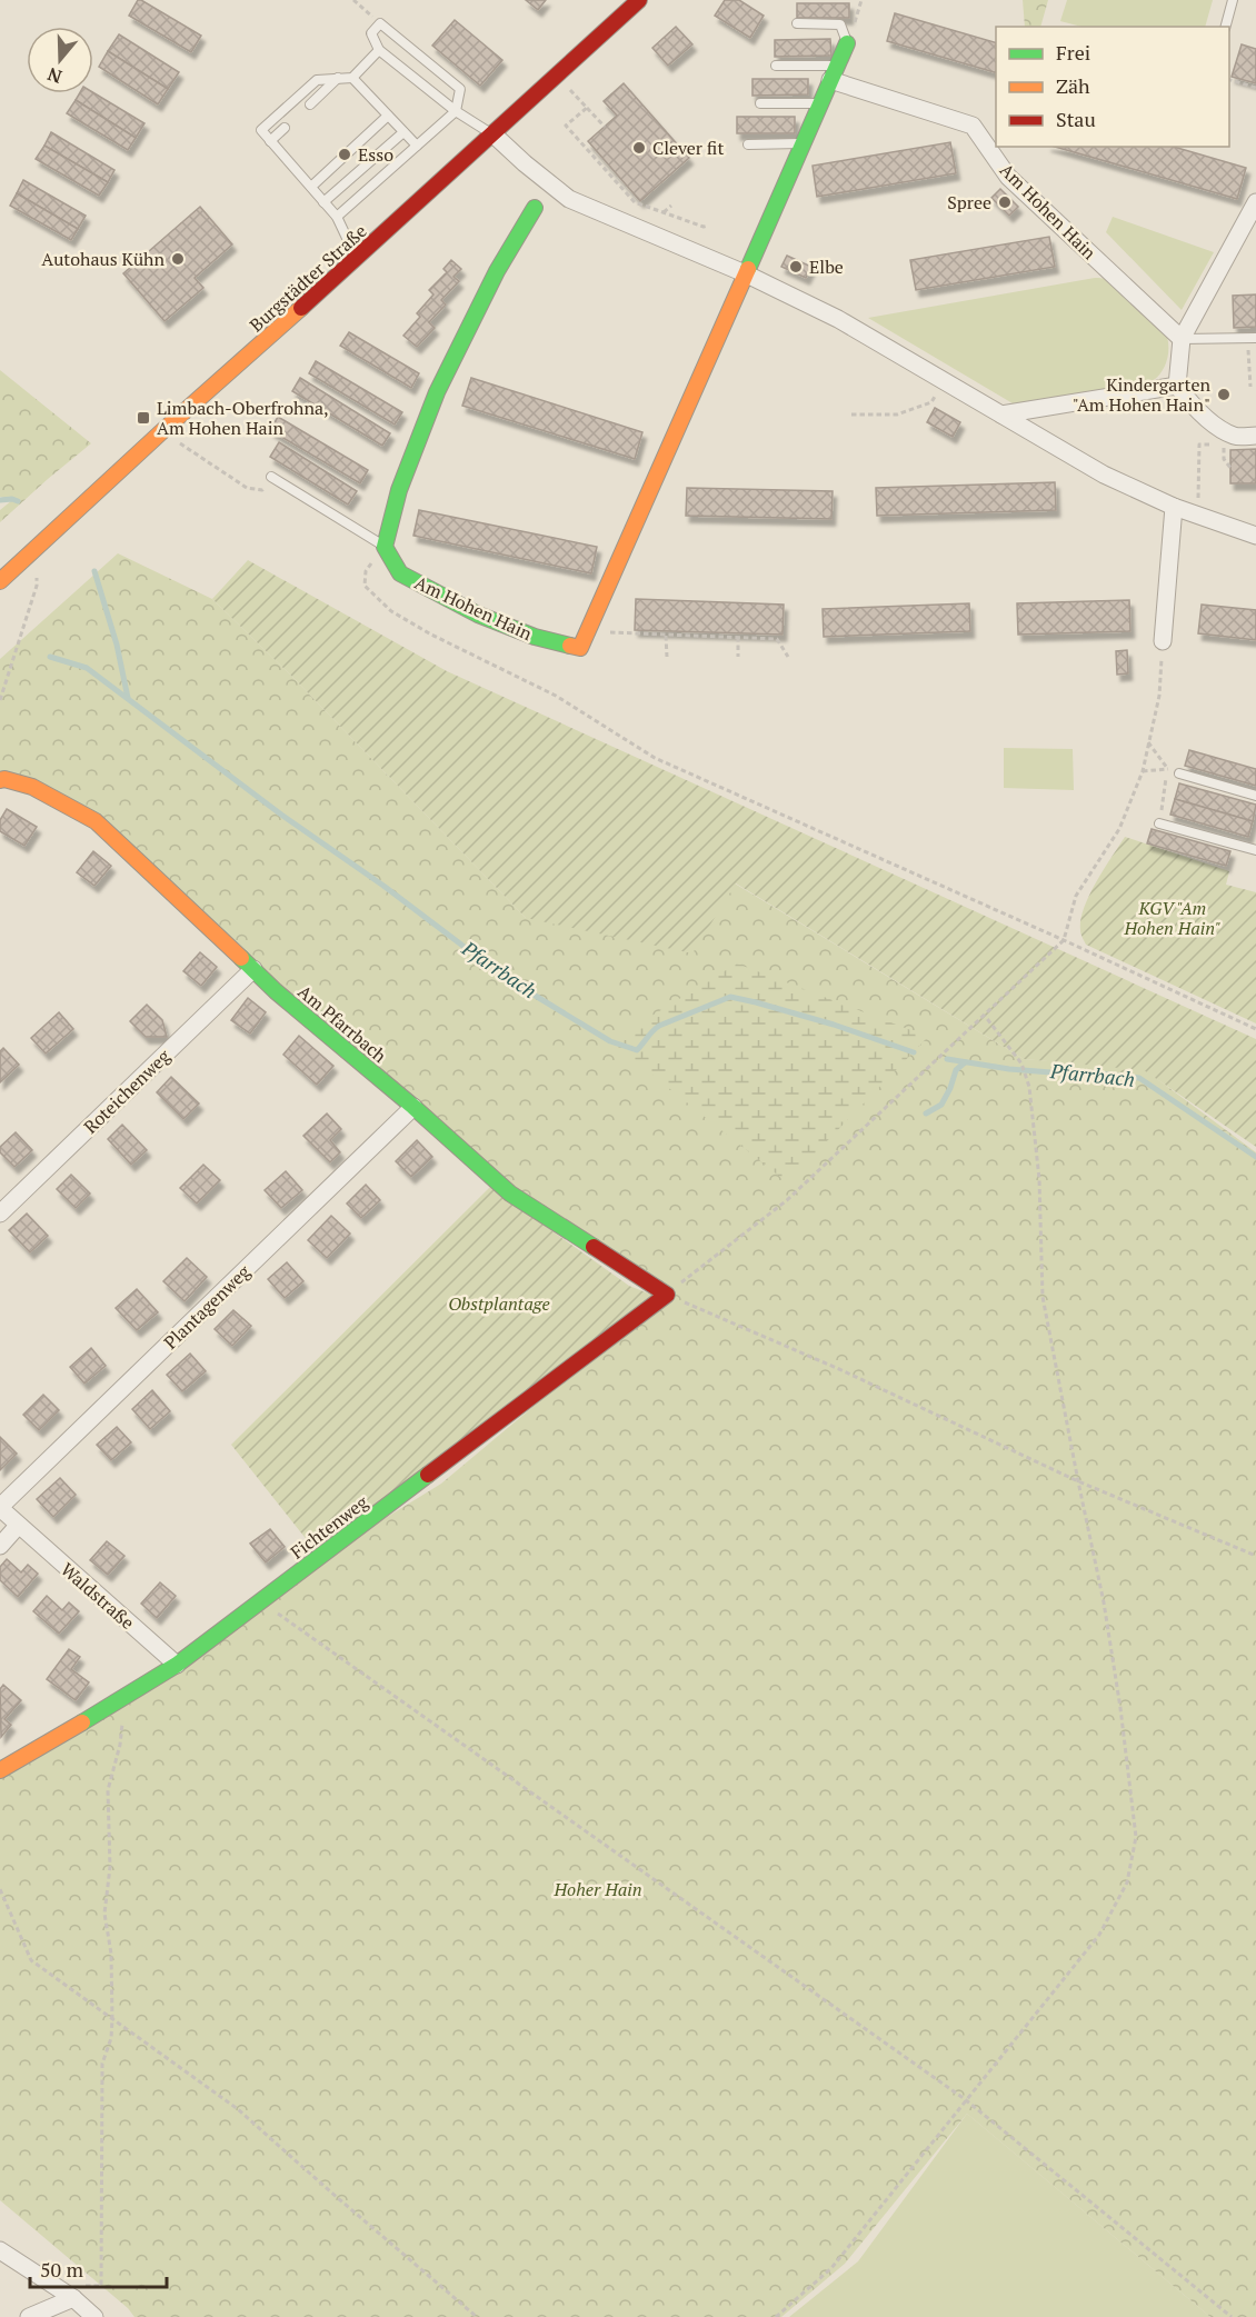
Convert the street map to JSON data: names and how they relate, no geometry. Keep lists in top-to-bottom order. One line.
{"streets":{"street":["Am Hohen Hain","Burgstädter Straße","Am Pfarrbach","Roteichenweg","Plantagenweg","Fichtenweg","Waldstraße"]},"crossings":[["Am Pfarrbach","Roteichenweg"],["Am Pfarrbach","Plantagenweg"],["Am Pfarrbach","Fichtenweg"],["Plantagenweg","Waldstraße"],["Fichtenweg","Waldstraße"]],"water":["Pfarrbach"],"parks":["KGV \"Am Hohen Hain\"","Obstplantage","Hoher Hain"],"places":{"other":["Clever fit","Esso","Spree","Autohaus Kühn","Elbe","Kindergarten \"Am Hohen Hain\""],"transit":["Limbach-Oberfrohna, Am Hohen Hain"]},"legend":["Frei","Zäh","Stau"],"scale_bar":"50 m","north":"bottom"}
